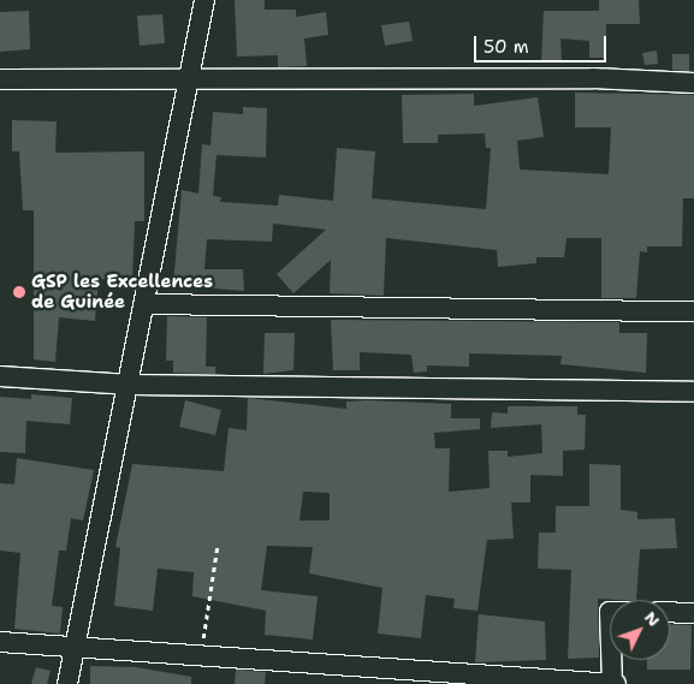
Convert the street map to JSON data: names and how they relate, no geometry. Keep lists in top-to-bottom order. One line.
{"places":["GSP les Excellences de Guinée"],"scale_bar":"50 m","north":"top right"}
